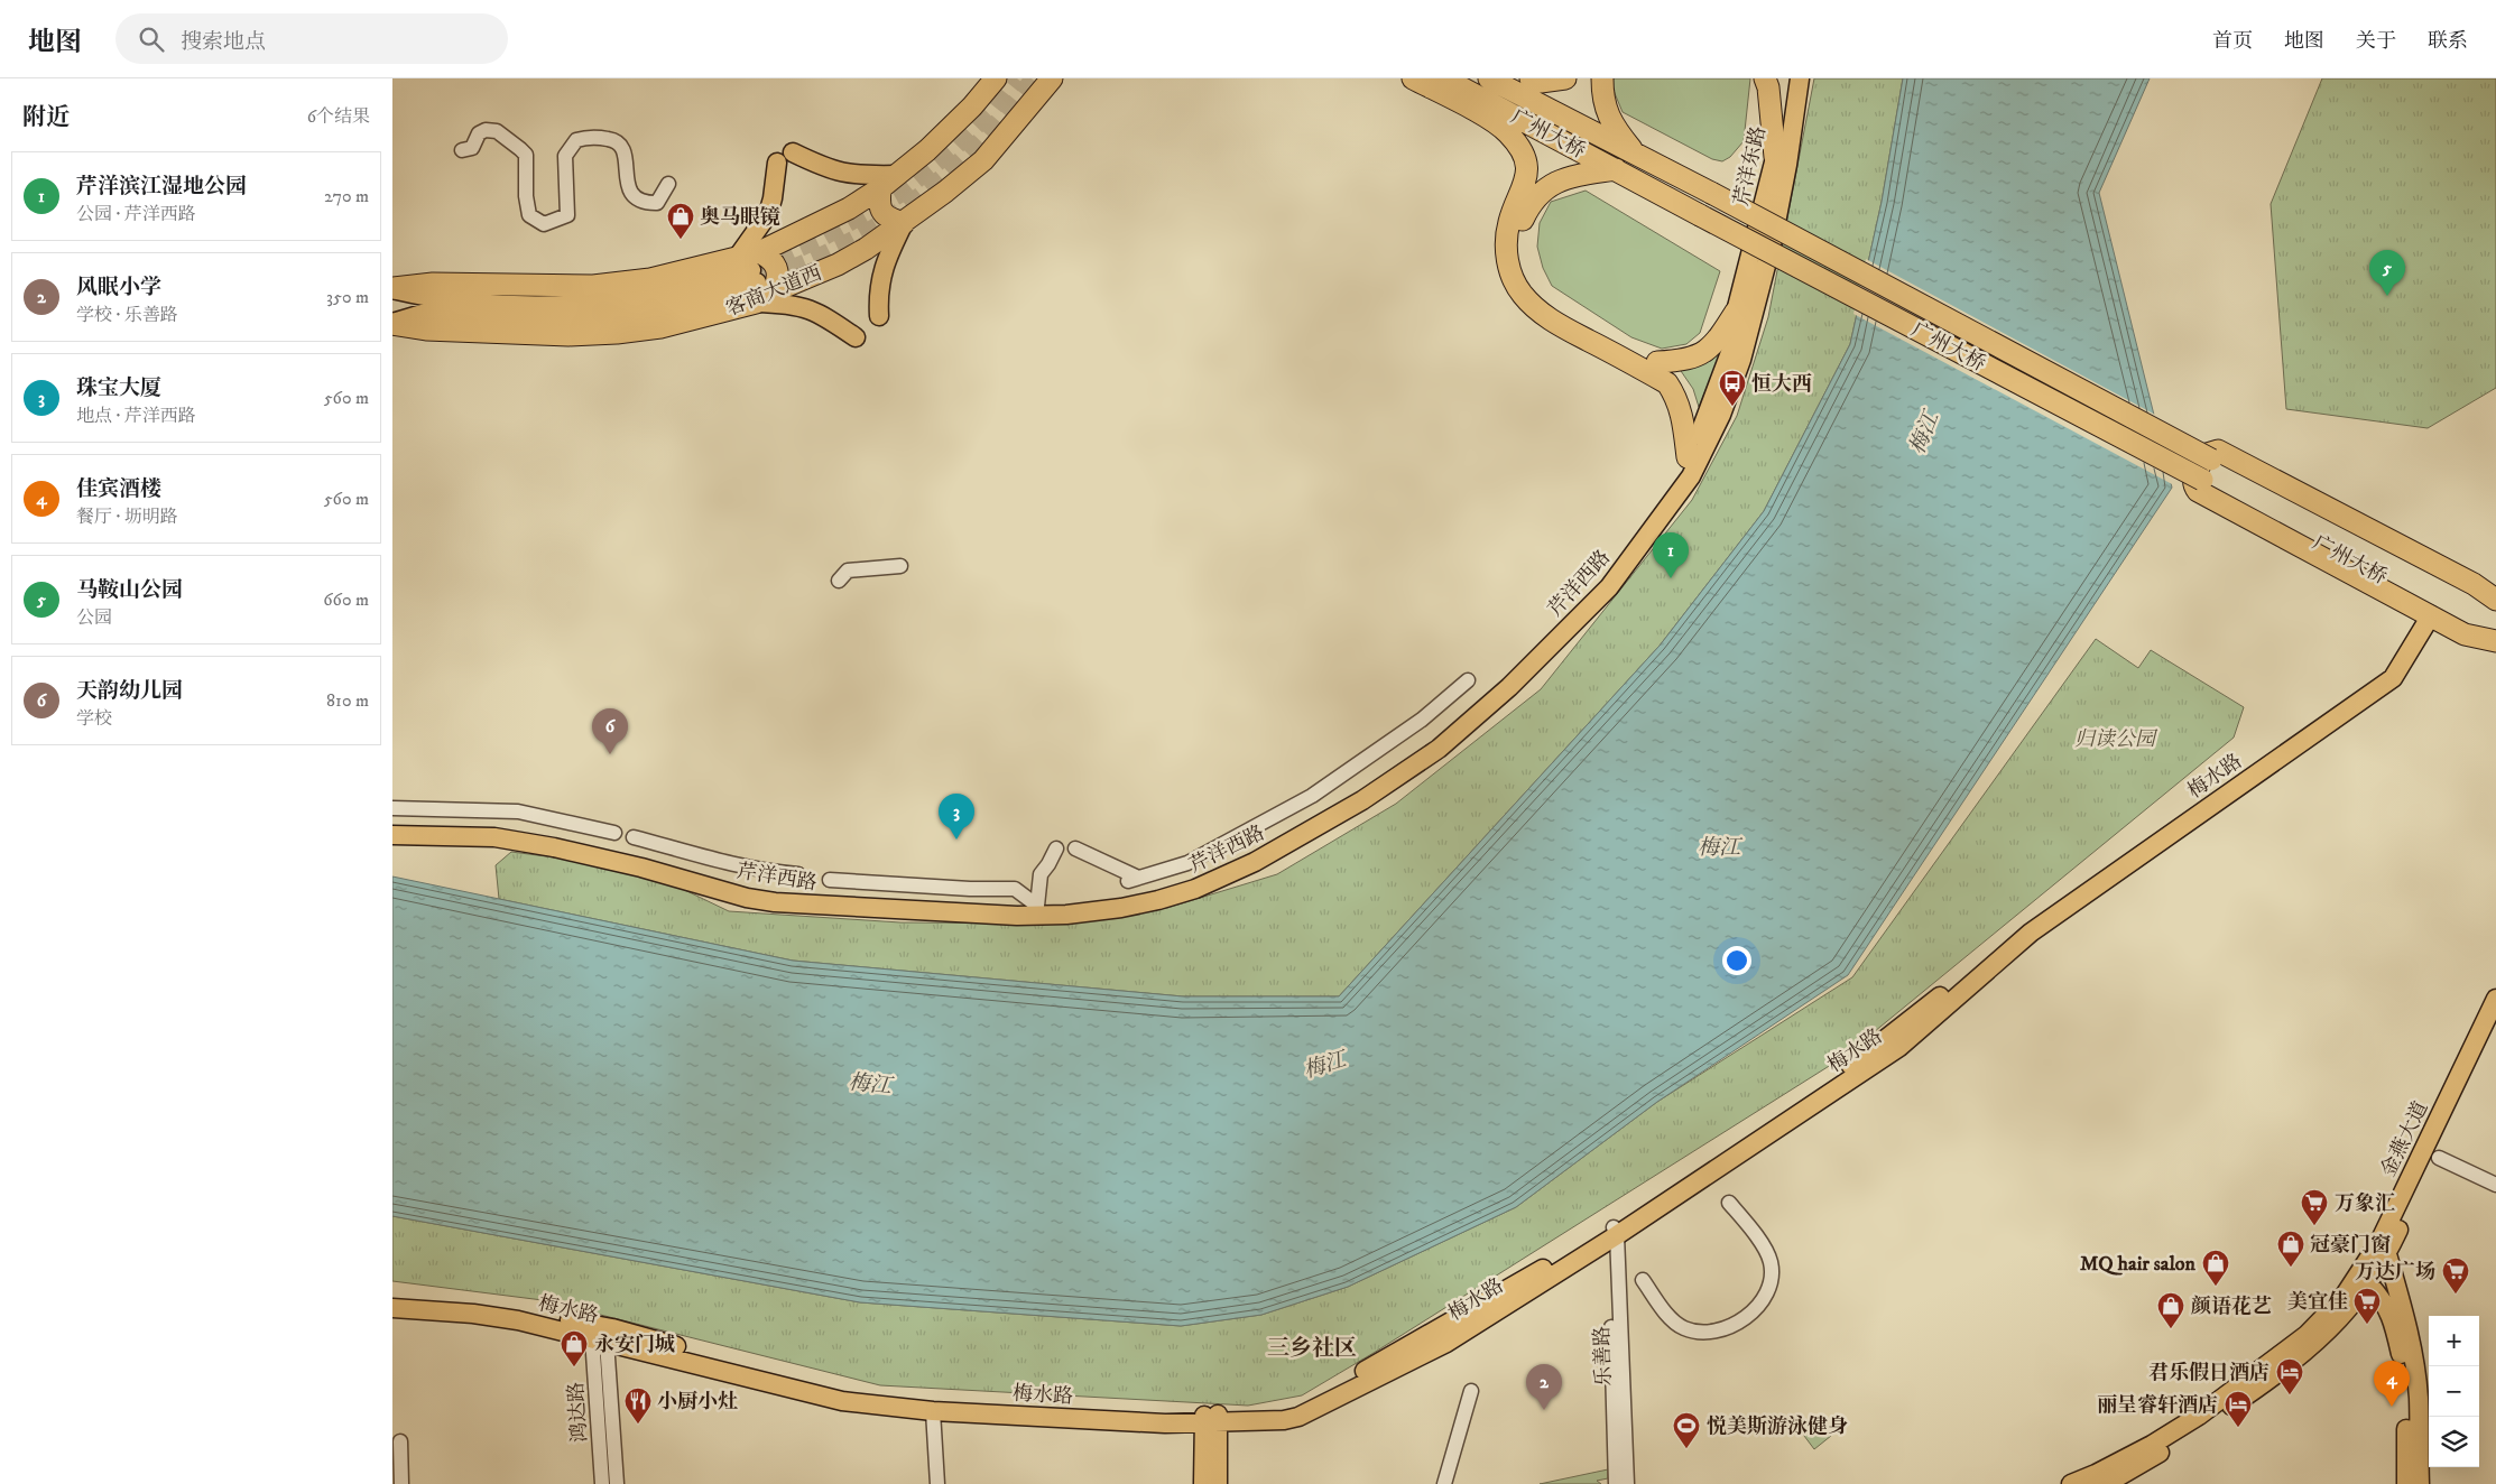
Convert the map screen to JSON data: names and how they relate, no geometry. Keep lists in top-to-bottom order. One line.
{"streets":{"highway":["广州大桥","客商大道西"],"main road":["芹洋东路","芹洋西路","梅水路","金燕大道"],"street":["乐善路","鸿达路"]},"crossings":[["芹洋东路","芹洋西路"],["梅水路","乐善路"],["梅水路","鸿达路"]],"districts":["三乡社区"],"water":["梅江"],"parks":["归读公园"],"places":{"shop":["奥马眼镜","冠豪门窗","MQ hair salon","颜语花艺","永安门城"],"bus stop":["恒大西"],"supermarket":["万象汇","万达广场","美宜佳"],"hotel":["君乐假日酒店","丽呈睿轩酒店"],"restaurant":["小厨小灶"],"sports":["悦美斯游泳健身"]},"page":{"header":"地图","search":"搜索地点","nav":["首页","地图","关于","联系"],"heading":["附近","6个结果"],"list":[{"mark":"1","name":"芹洋滨江湿地公园","note":"公园 · 芹洋西路","value":"270 m"},{"mark":"2","name":"风眠小学","note":"学校 · 乐善路","value":"350 m"},{"mark":"3","name":"珠宝大厦","note":"地点 · 芹洋西路","value":"560 m"},{"mark":"4","name":"佳宾酒楼","note":"餐厅 · 坜明路","value":"560 m"},{"mark":"5","name":"马鞍山公园","note":"公园","value":"660 m"},{"mark":"6","name":"天韵幼儿园","note":"学校","value":"810 m"}],"pins":["5","1","6","3","4","2"],"map_buttons":["+","−"]}}
